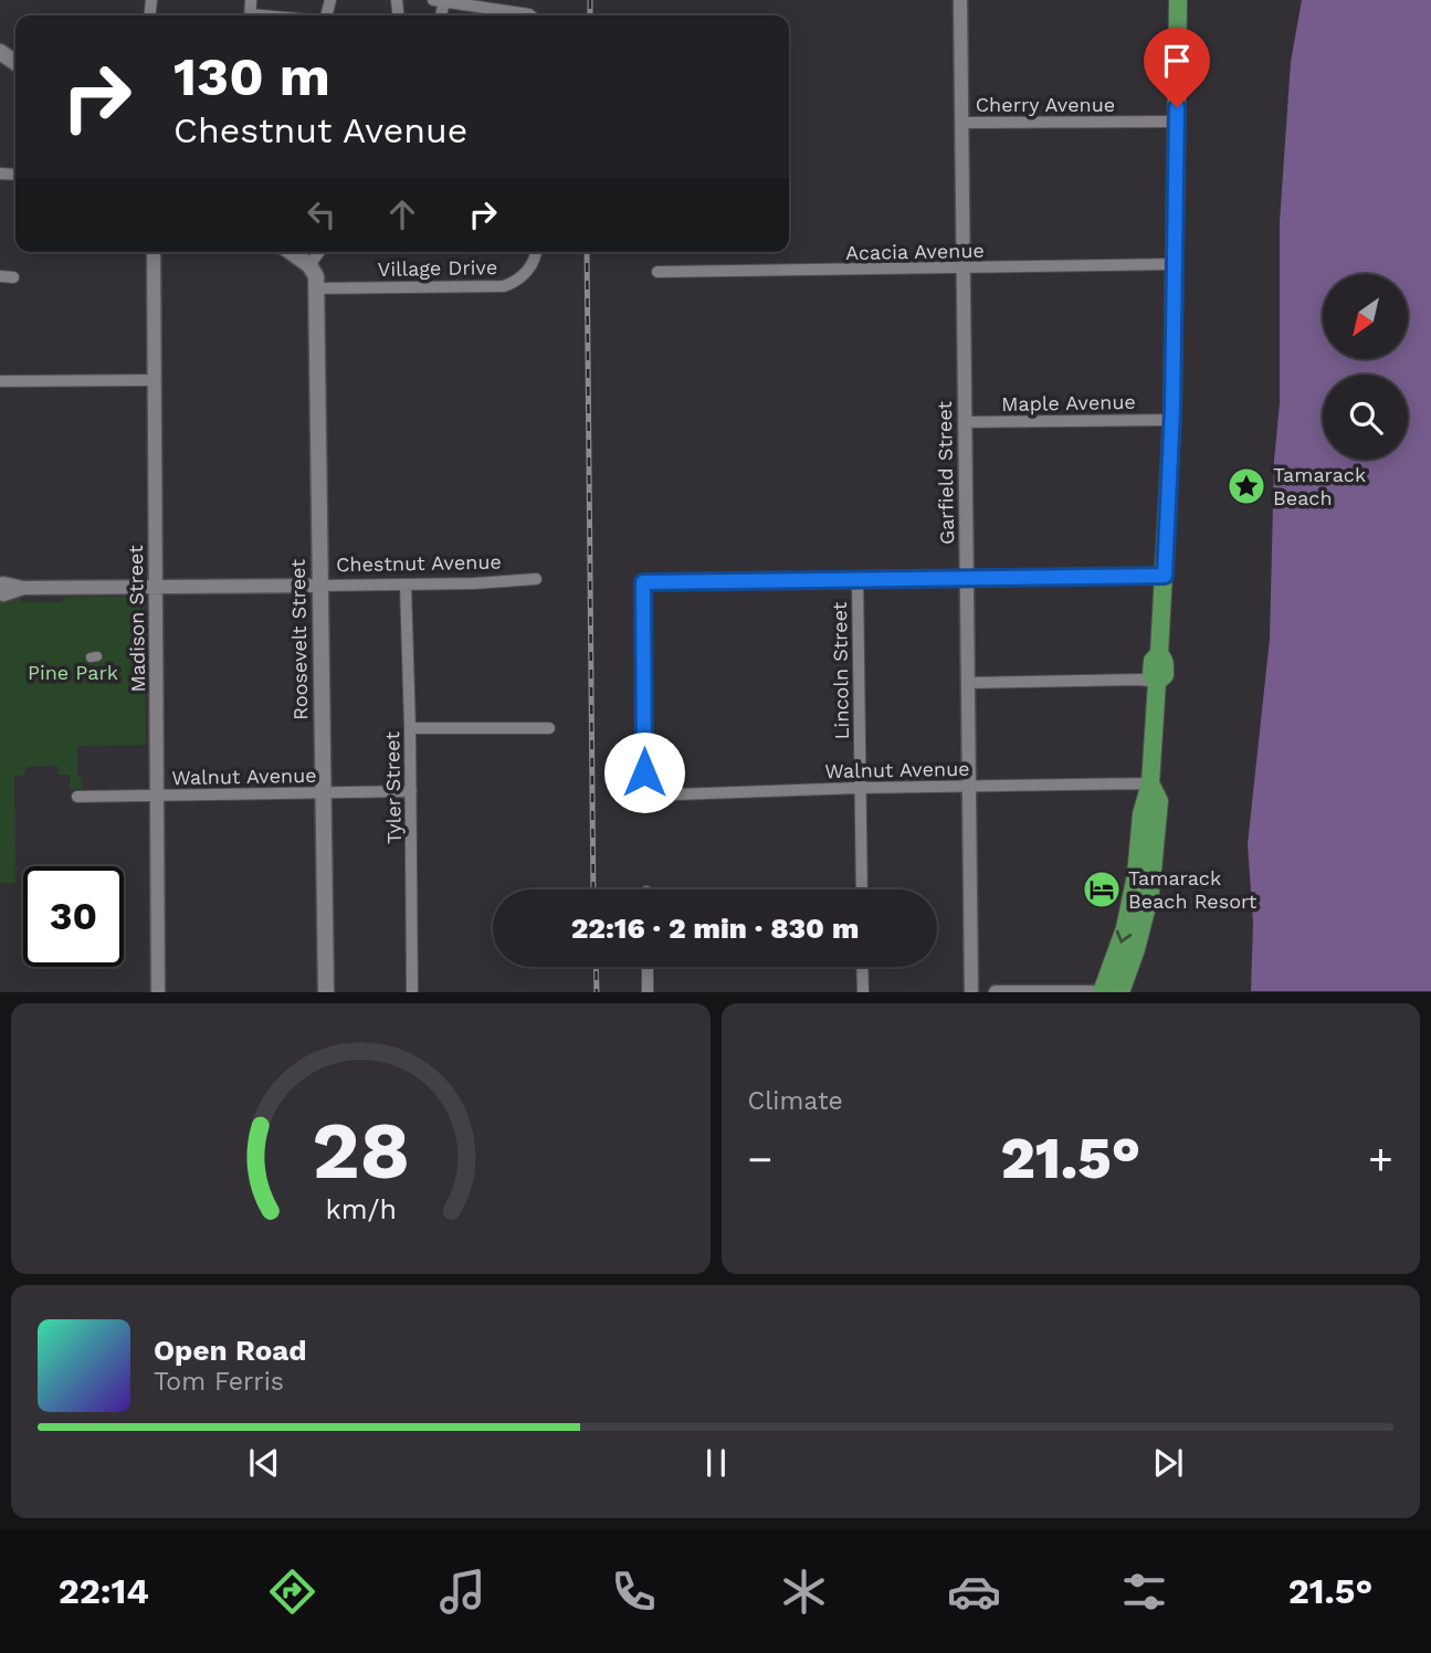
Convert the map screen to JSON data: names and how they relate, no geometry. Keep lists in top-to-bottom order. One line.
{"streets":{"main road":["Roosevelt Street"],"street":["Cherry Avenue","Acacia Avenue","Village Drive","Maple Avenue","Garfield Street","Chestnut Avenue","Madison Street","Lincoln Street","Walnut Avenue","Tyler Street"]},"crossings":[["Cherry Avenue","Garfield Street"],["Acacia Avenue","Garfield Street"],["Village Drive","Roosevelt Street"],["Maple Avenue","Garfield Street"],["Garfield Street","Walnut Avenue"],["Chestnut Avenue","Madison Street"],["Chestnut Avenue","Roosevelt Street"],["Chestnut Avenue","Tyler Street"],["Madison Street","Walnut Avenue"],["Roosevelt Street","Walnut Avenue"],["Lincoln Street","Walnut Avenue"],["Walnut Avenue","Tyler Street"]],"parks":["Pine Park"],"places":{"place":["Tamarack Beach"],"hotel":["Tamarack Beach Resort"]},"north":"bottom left","page":{"turn":["130 m","Chestnut Avenue"],"limit":"30","trip":"22:16 · 2 min · 830 m","tile":"Climate","heat":["−","21.5°","+"],"song":["Open Road","Tom Ferris"],"tabs":["22:14","21.5°"],"gauge":["28","km/h"]}}
